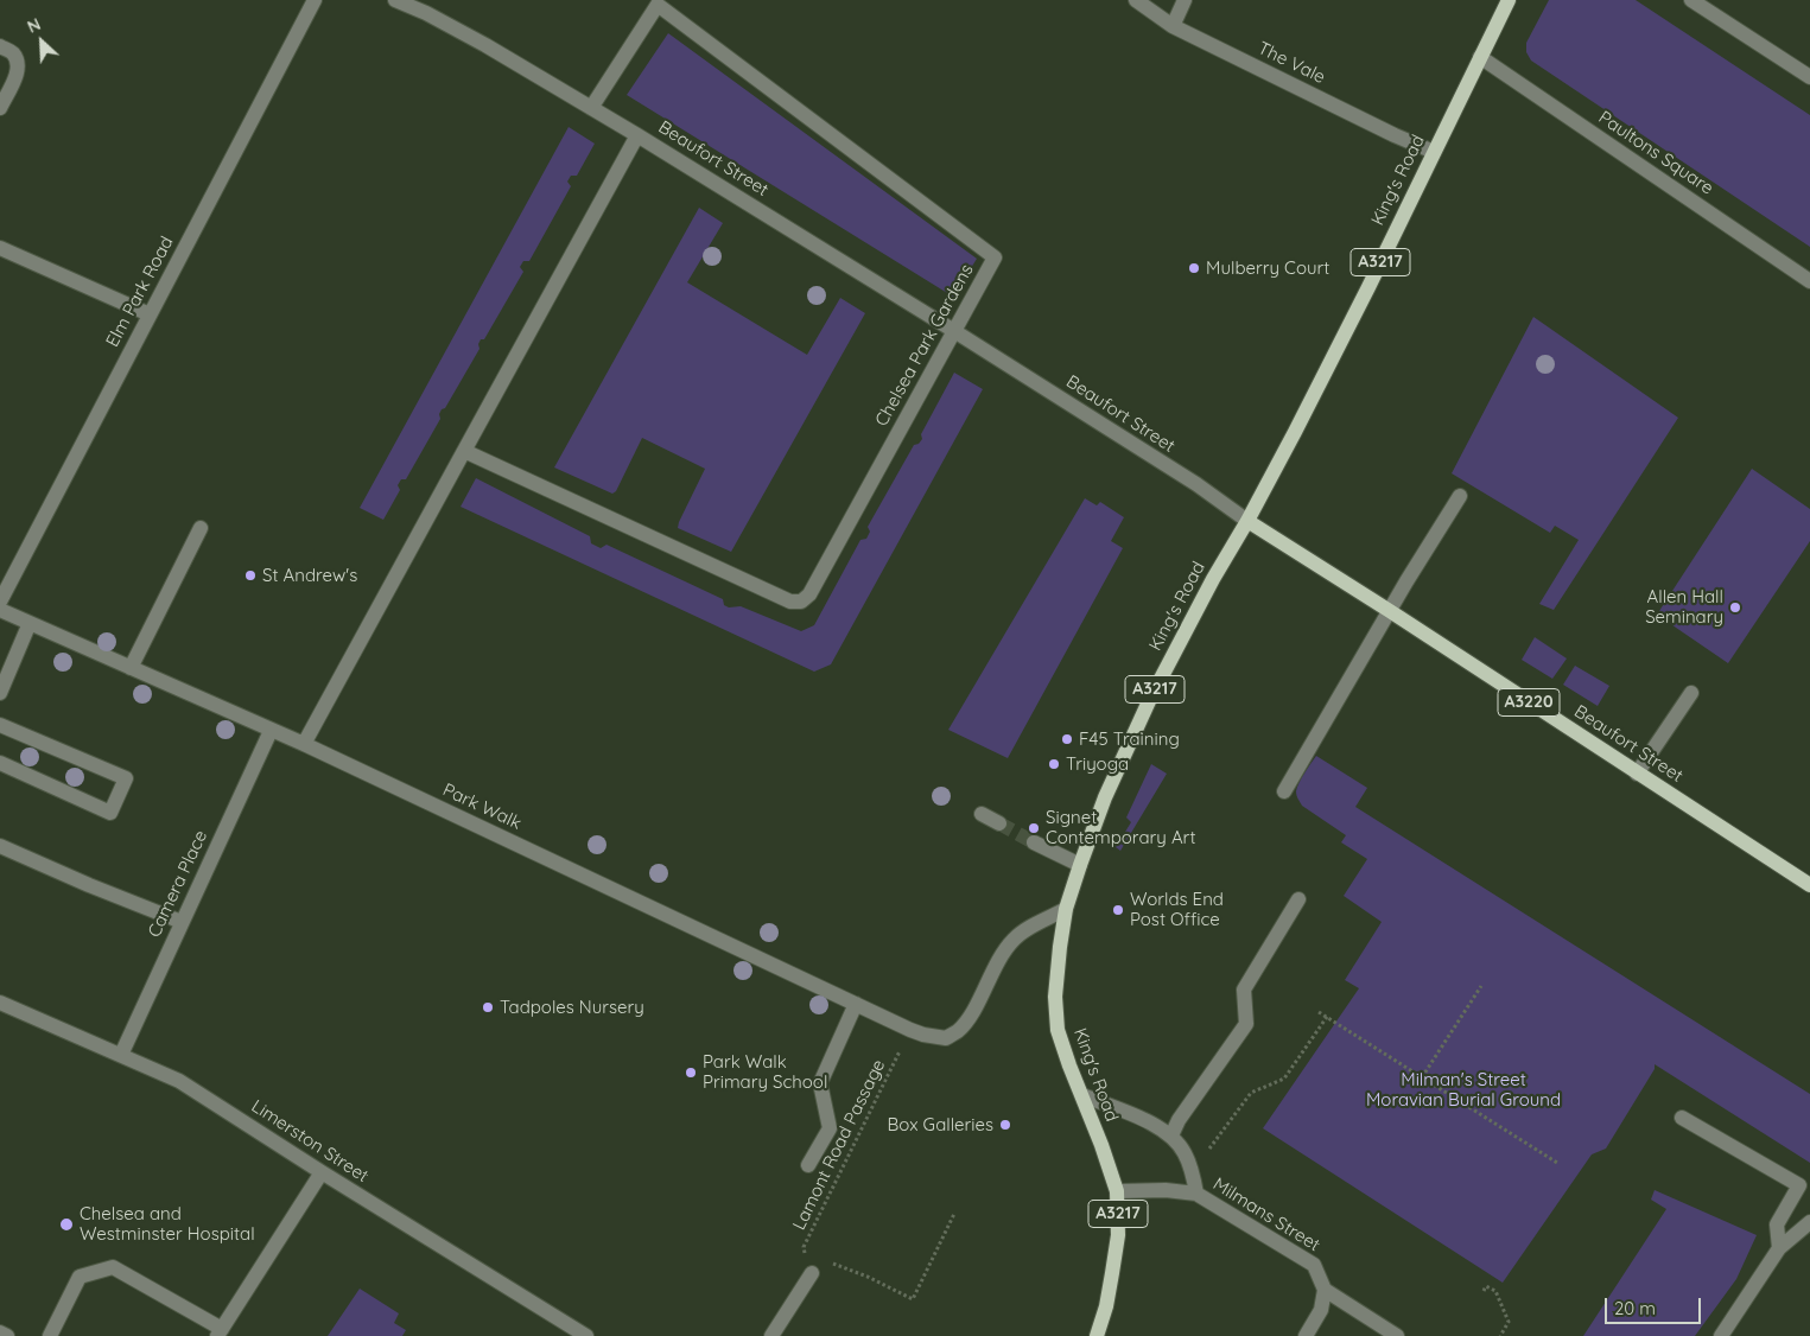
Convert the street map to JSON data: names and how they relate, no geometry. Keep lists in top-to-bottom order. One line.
{"streets":{"main road":["Beaufort Street","King's Road","A3217","A3220"],"street":["The Vale","Paultons Square","Elm Park Road","Chelsea Park Gardens","Park Walk","Camera Place","Limerston Street","Milmans Street"],"path":["Lamont Road Passage"]},"crossings":[["The Vale","King's Road"],["Paultons Square","King's Road"],["Beaufort Street","King's Road"],["Beaufort Street","Chelsea Park Gardens"],["King's Road","Park Walk"],["King's Road","Milmans Street"],["Park Walk","Camera Place"],["Park Walk","Lamont Road Passage"],["Camera Place","Limerston Street"]],"parks":["Milman's Street Moravian Burial Ground"],"places":["Mulberry Court","St Andrew's","Allen Hall Seminary","F45 Training","Triyoga","Signet Contemporary Art","Worlds End Post Office","Tadpoles Nursery","Park Walk Primary School","Box Galleries","Chelsea and Westminster Hospital"],"scale_bar":"20 m","north":"top left"}
